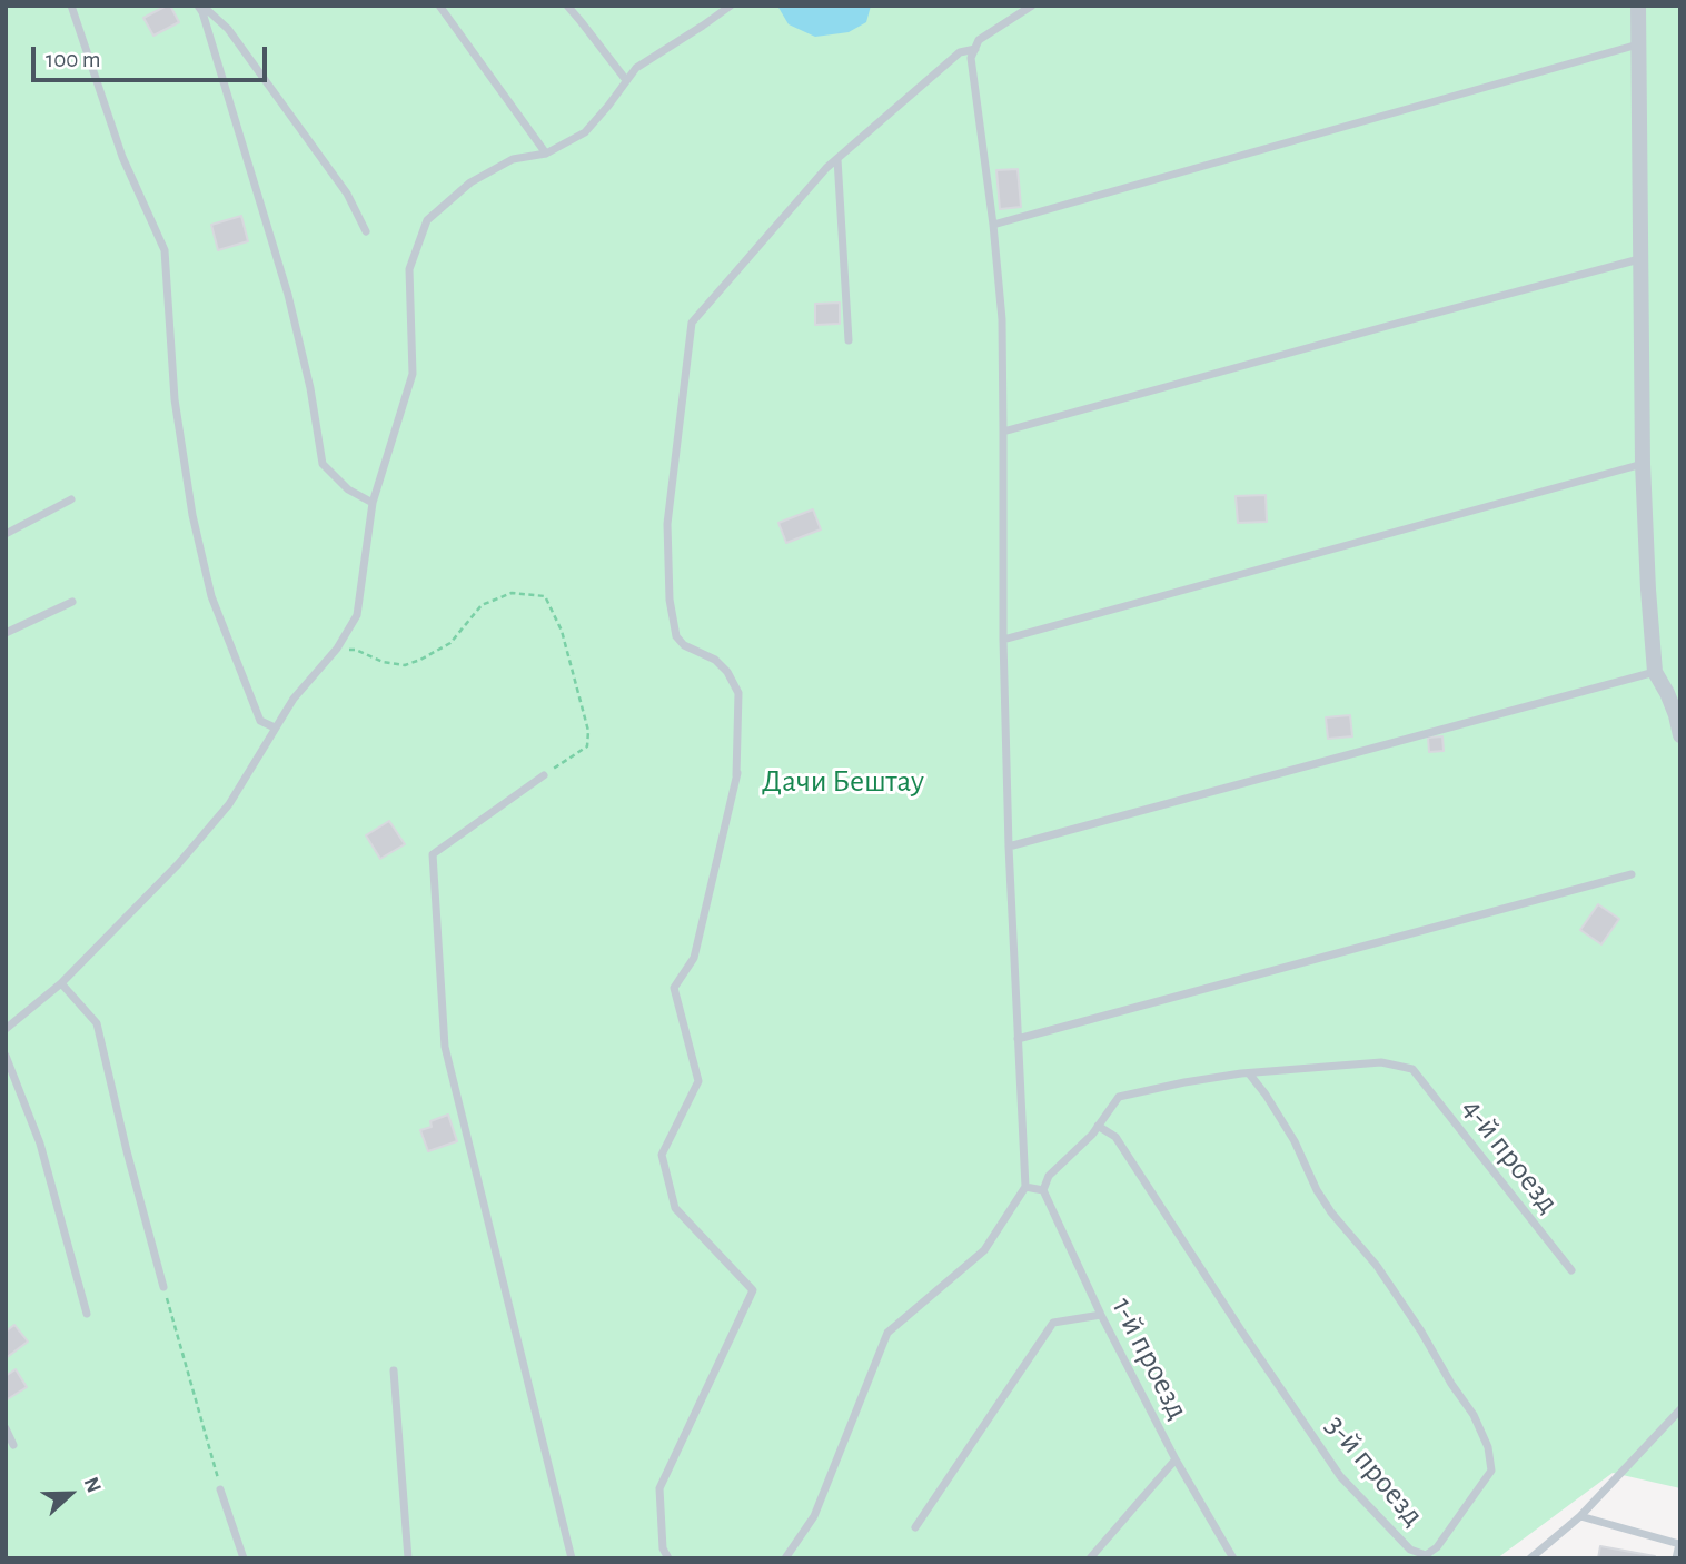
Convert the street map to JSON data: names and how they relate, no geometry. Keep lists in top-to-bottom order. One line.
{"streets":{"lane":["4-й проезд","1-й проезд","3-й проезд"]},"crossings":[["4-й проезд","3-й проезд"]],"parks":["Дачи Бештау"],"scale_bar":"100 m","north":"right"}
